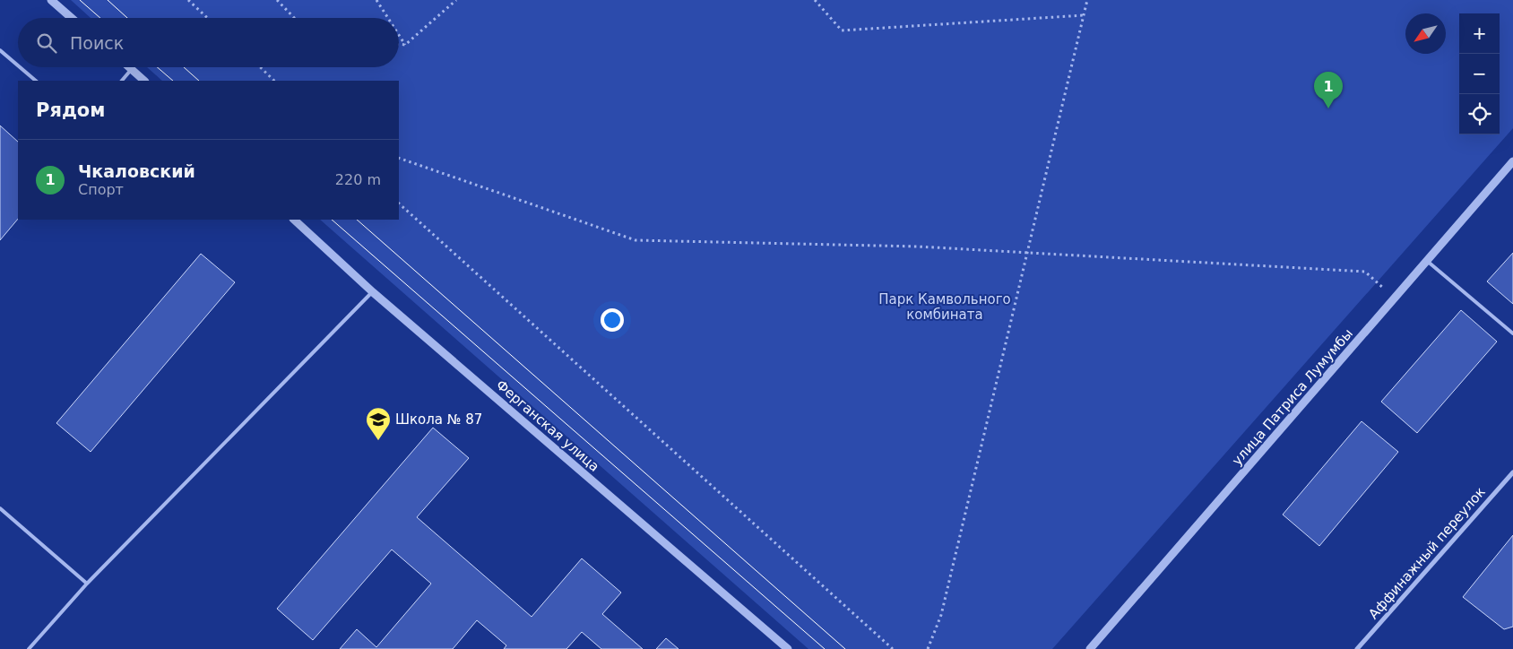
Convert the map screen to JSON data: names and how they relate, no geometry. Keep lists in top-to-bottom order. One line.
{"streets":{"street":["улица Патриса Лумумбы","Ферганская улица","Аффинажный переулок"]},"parks":["Парк Камвольного комбината"],"places":{"school or university":["Школа № 87"]},"north":"bottom left","page":{"map_buttons":["+","−"],"search":"Поиск","pins":"1","heading":"Рядом","list":[{"mark":"1","name":"Чкаловский","note":"Спорт","value":"220 m"}]}}
